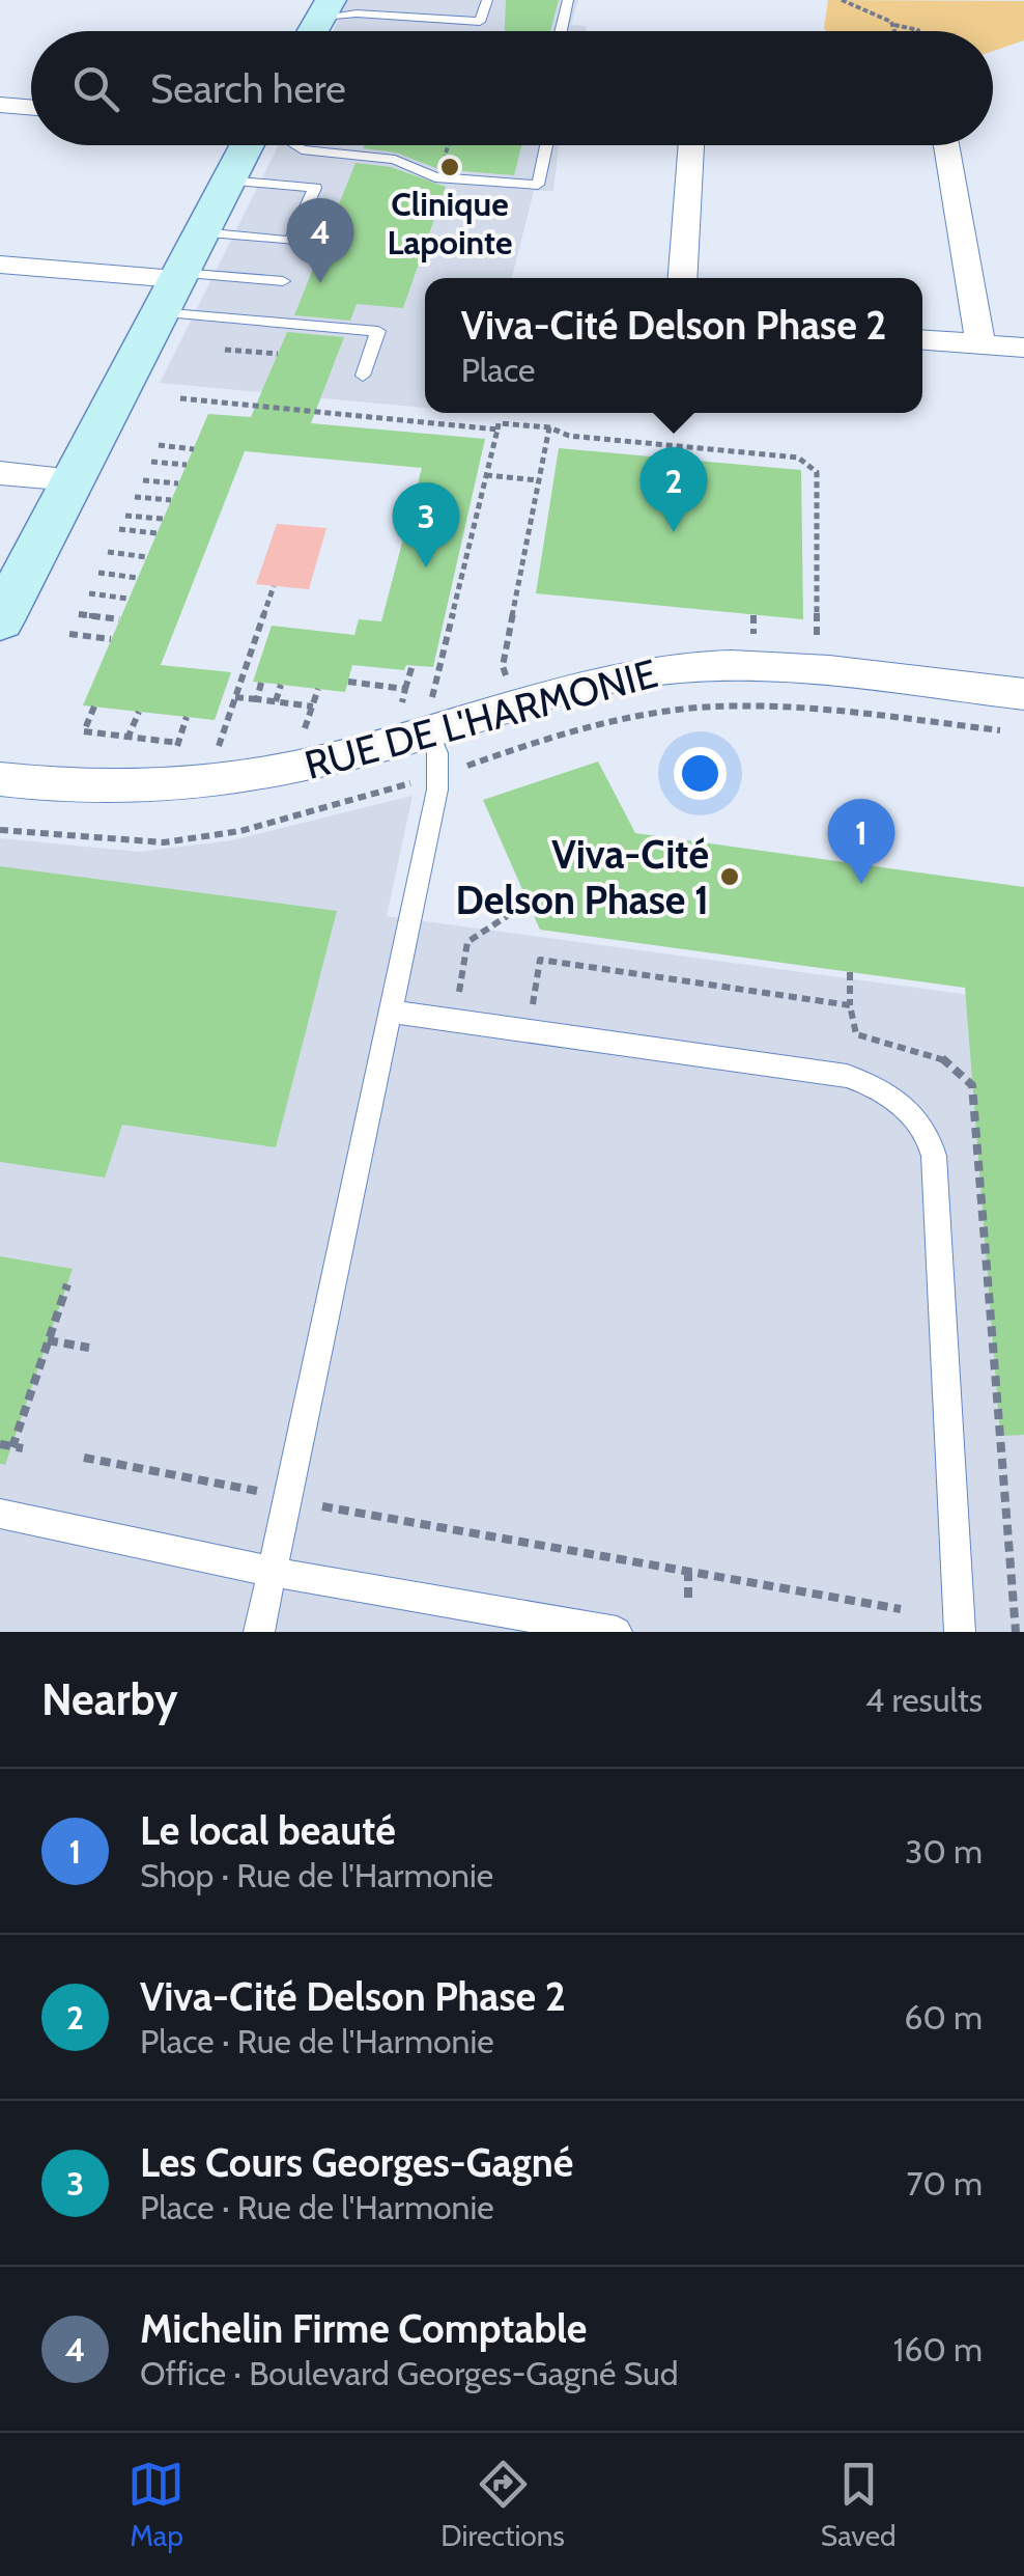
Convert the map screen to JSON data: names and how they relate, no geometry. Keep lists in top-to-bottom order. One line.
{"streets":{"street":["RUE DE L'HARMONIE"]},"places":["Clinique Lapointe","Viva-Cité Delson Phase 1"],"page":{"search":"Search here","pins":["4","2","3","1"],"popup":["Viva-Cité Delson Phase 2","Place"],"heading":["Nearby","4 results"],"list":[{"mark":"1","name":"Le local beauté","note":"Shop · Rue de l'Harmonie","value":"30 m"},{"mark":"2","name":"Viva-Cité Delson Phase 2","note":"Place · Rue de l'Harmonie","value":"60 m"},{"mark":"3","name":"Les Cours Georges-Gagné","note":"Place · Rue de l'Harmonie","value":"70 m"},{"mark":"4","name":"Michelin Firme Comptable","note":"Office · Boulevard Georges-Gagné Sud","value":"160 m"}],"nav":["Map","Directions","Saved"]}}
